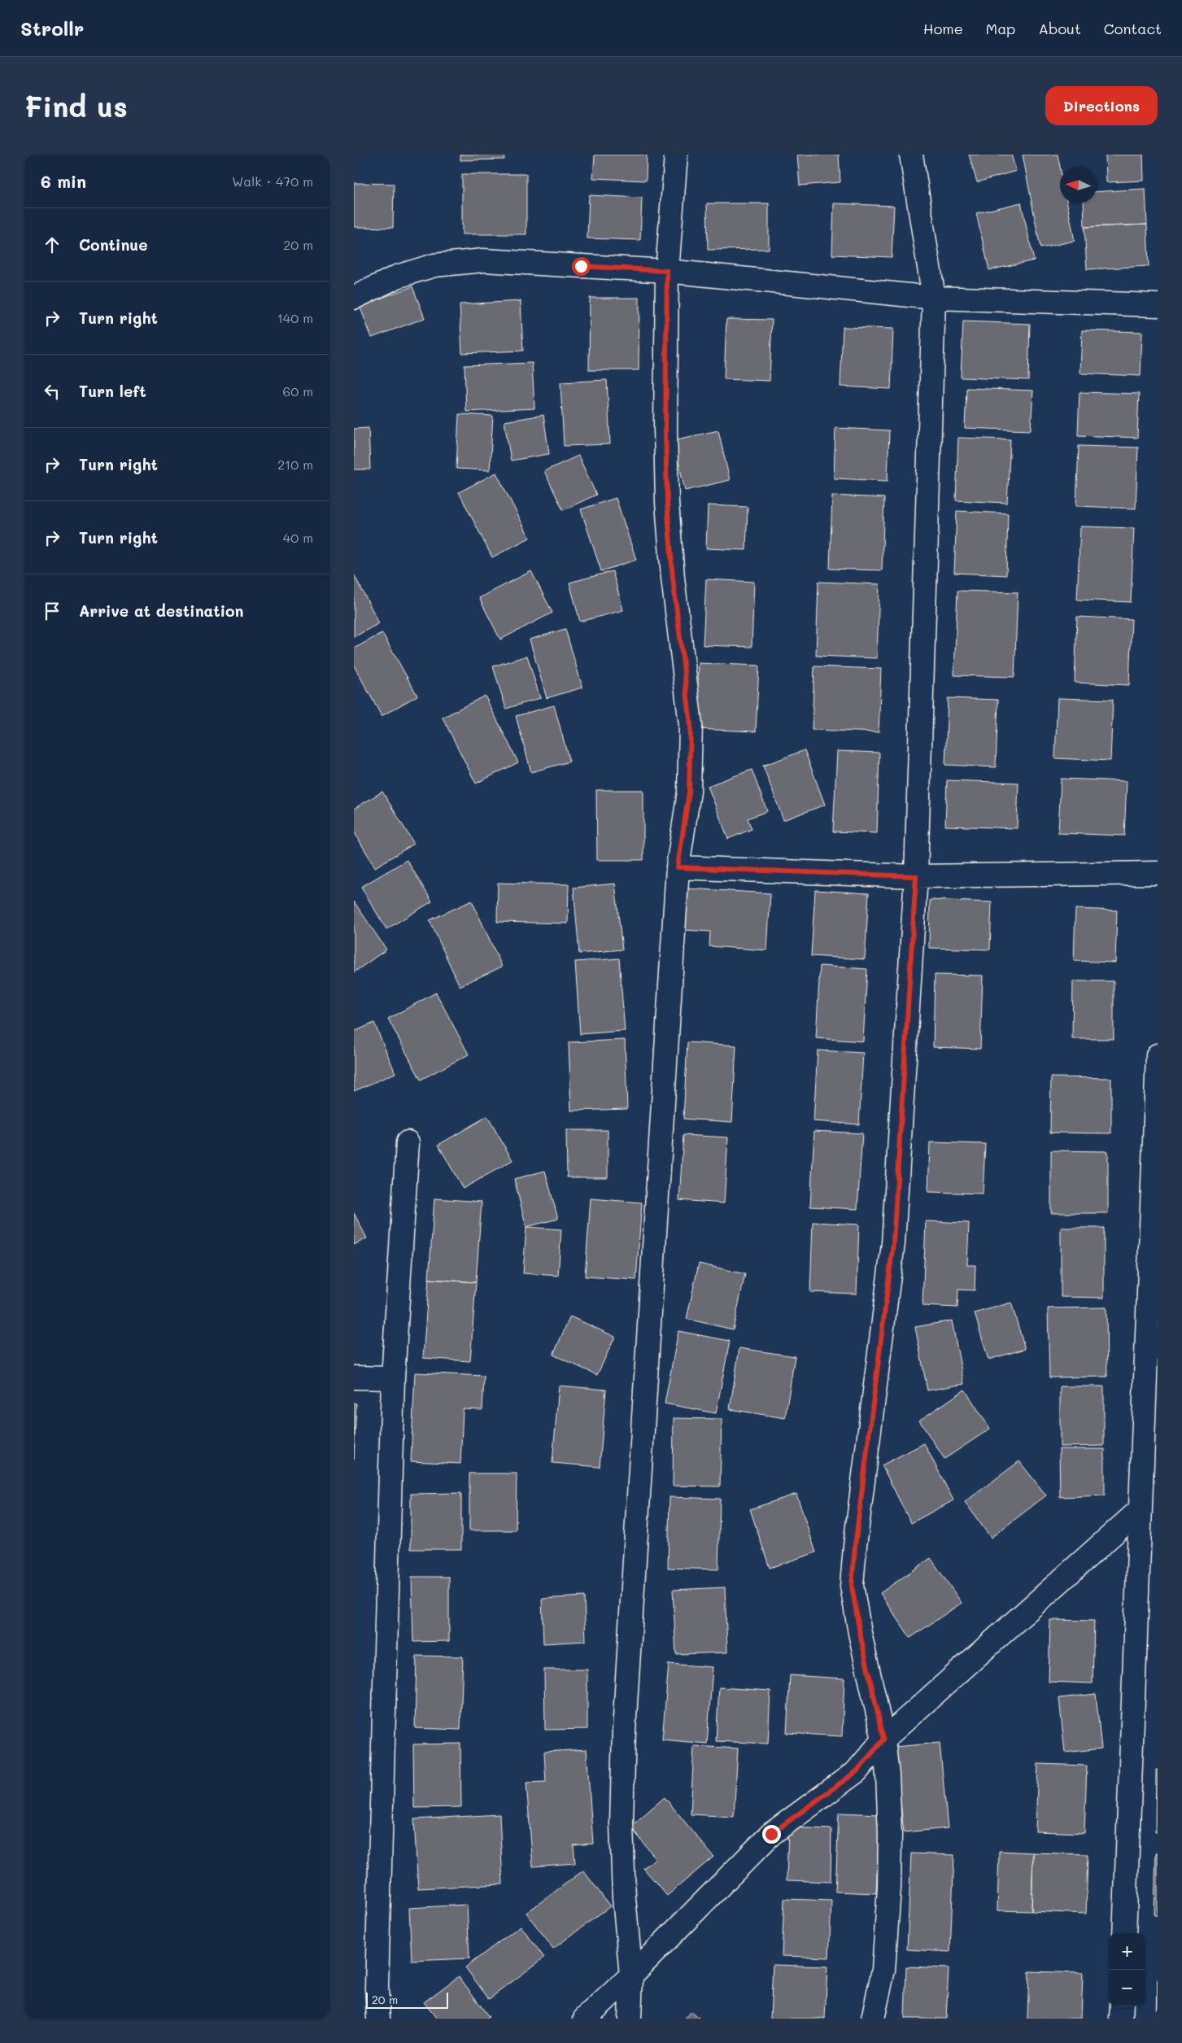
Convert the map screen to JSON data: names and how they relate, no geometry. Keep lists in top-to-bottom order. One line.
{"scale_bar":"20 m","north":"left","page":{"header":"Strollr","nav":["Home","Map","About","Contact"],"buttons":"Directions","title":"Find us","heading":["6 min","Walk · 470 m"],"list":[["Continue","20 m"],["Turn right","140 m"],["Turn left","60 m"],["Turn right","210 m"],["Turn right","40 m"],"Arrive at destination"],"map_buttons":["+","−"],"scale":"20 m"}}
